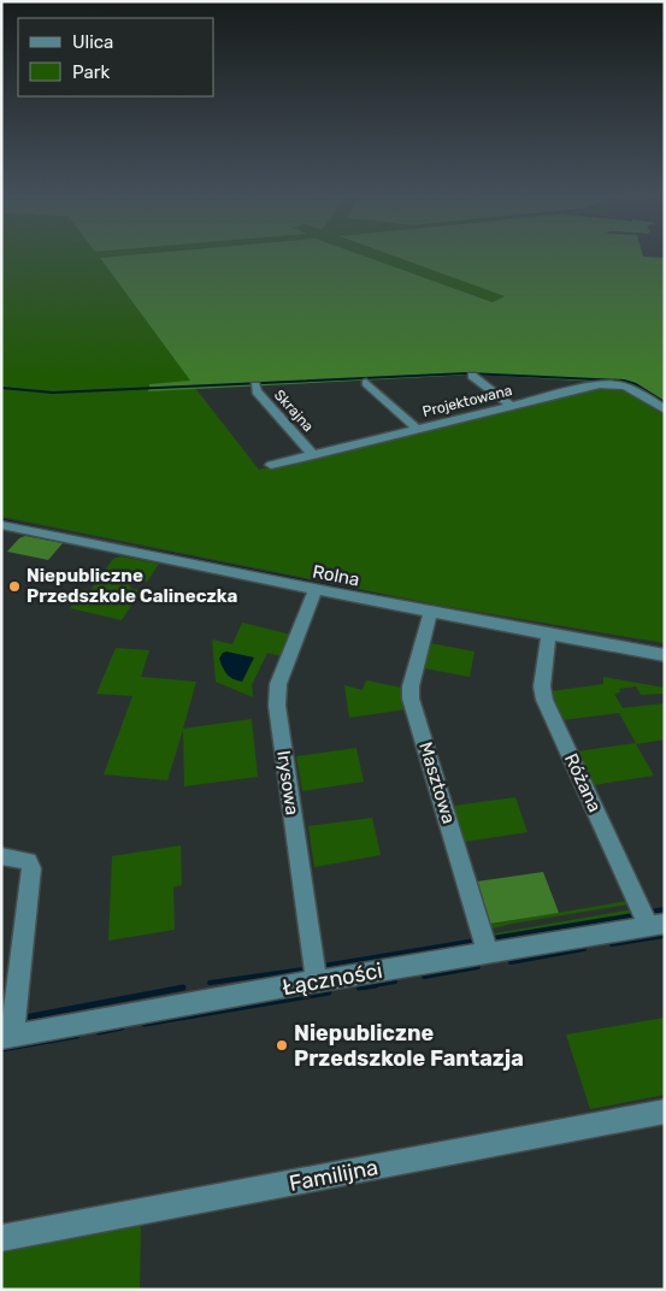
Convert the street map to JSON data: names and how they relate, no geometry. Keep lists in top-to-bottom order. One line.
{"streets":{"street":["Projektowana","Skrajna","Rolna","Irysowa","Masztowa","Różana","Łączności","Familijna"]},"crossings":[["Projektowana","Skrajna"],["Rolna","Irysowa"],["Rolna","Masztowa"],["Rolna","Różana"],["Irysowa","Łączności"],["Masztowa","Łączności"],["Różana","Łączności"]],"places":["Niepubliczne Przedszkole Calineczka","Niepubliczne Przedszkole Fantazja"],"legend":["Ulica","Park"]}
